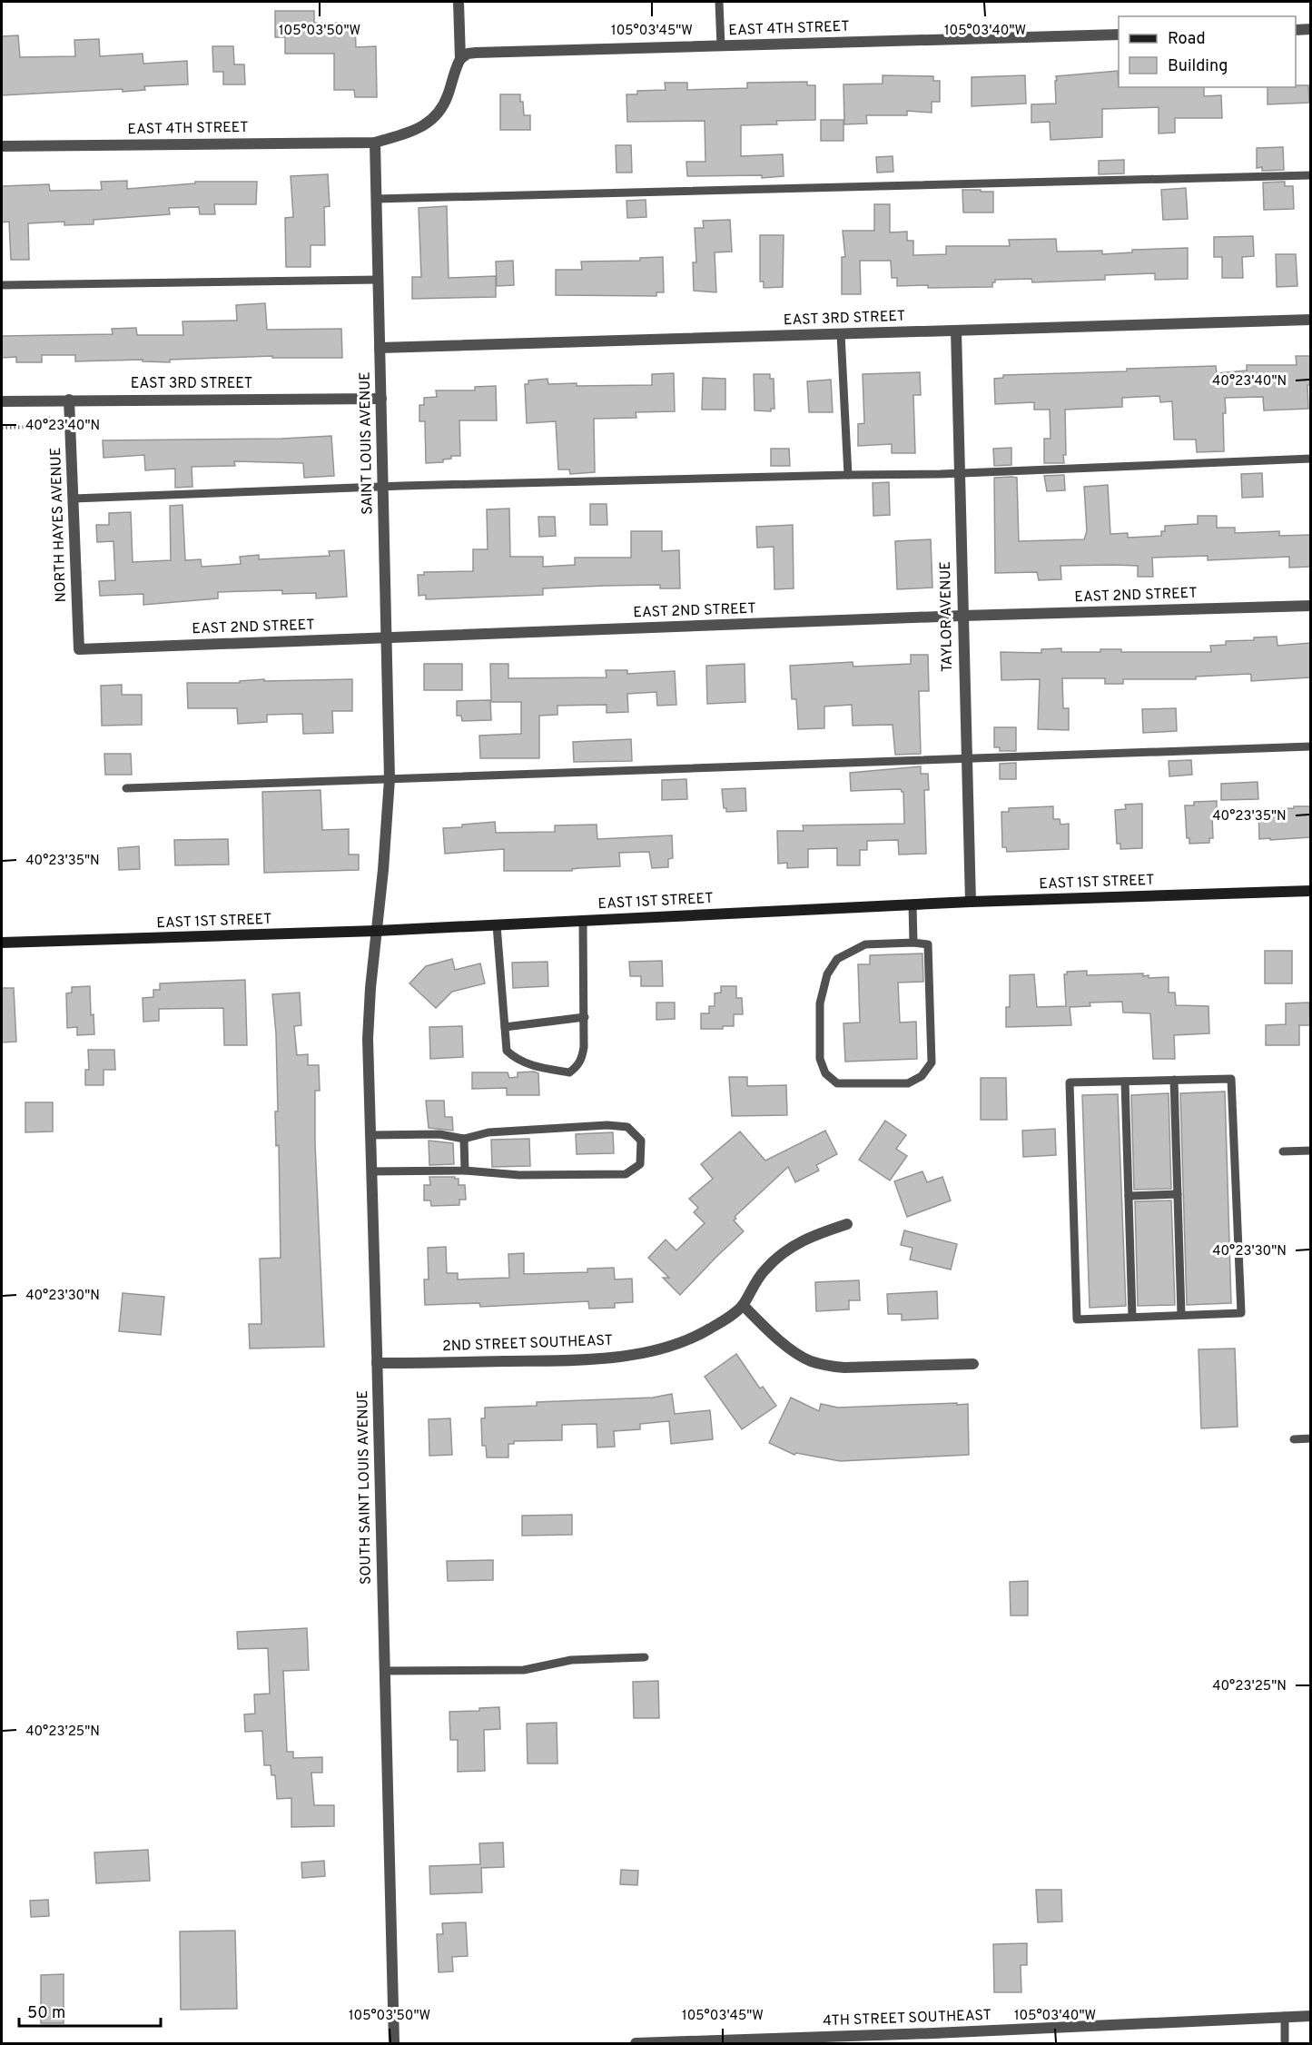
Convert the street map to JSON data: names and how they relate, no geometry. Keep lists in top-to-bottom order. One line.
{"streets":{"main road":["EAST 1ST STREET"],"street":["EAST 4TH STREET","EAST 3RD STREET","SAINT LOUIS AVENUE","NORTH HAYES AVENUE","EAST 2ND STREET","TAYLOR AVENUE","2ND STREET SOUTHEAST","SOUTH SAINT LOUIS AVENUE","4TH STREET SOUTHEAST"]},"crossings":[["EAST 4TH STREET","SAINT LOUIS AVENUE"],["EAST 3RD STREET","SAINT LOUIS AVENUE"],["EAST 3RD STREET","NORTH HAYES AVENUE"],["EAST 3RD STREET","TAYLOR AVENUE"],["SAINT LOUIS AVENUE","EAST 2ND STREET"],["SAINT LOUIS AVENUE","EAST 1ST STREET"],["SAINT LOUIS AVENUE","SOUTH SAINT LOUIS AVENUE"],["NORTH HAYES AVENUE","EAST 2ND STREET"],["EAST 2ND STREET","TAYLOR AVENUE"],["TAYLOR AVENUE","EAST 1ST STREET"],["EAST 1ST STREET","SOUTH SAINT LOUIS AVENUE"],["2ND STREET SOUTHEAST","SOUTH SAINT LOUIS AVENUE"]],"legend":["Road","Building"],"scale_bar":"50 m","coordinates":["105°03'50\"W","105°03'45\"W","105°03'40\"W","40°23'40\"N","40°23'35\"N","40°23'30\"N","40°23'25\"N"]}
